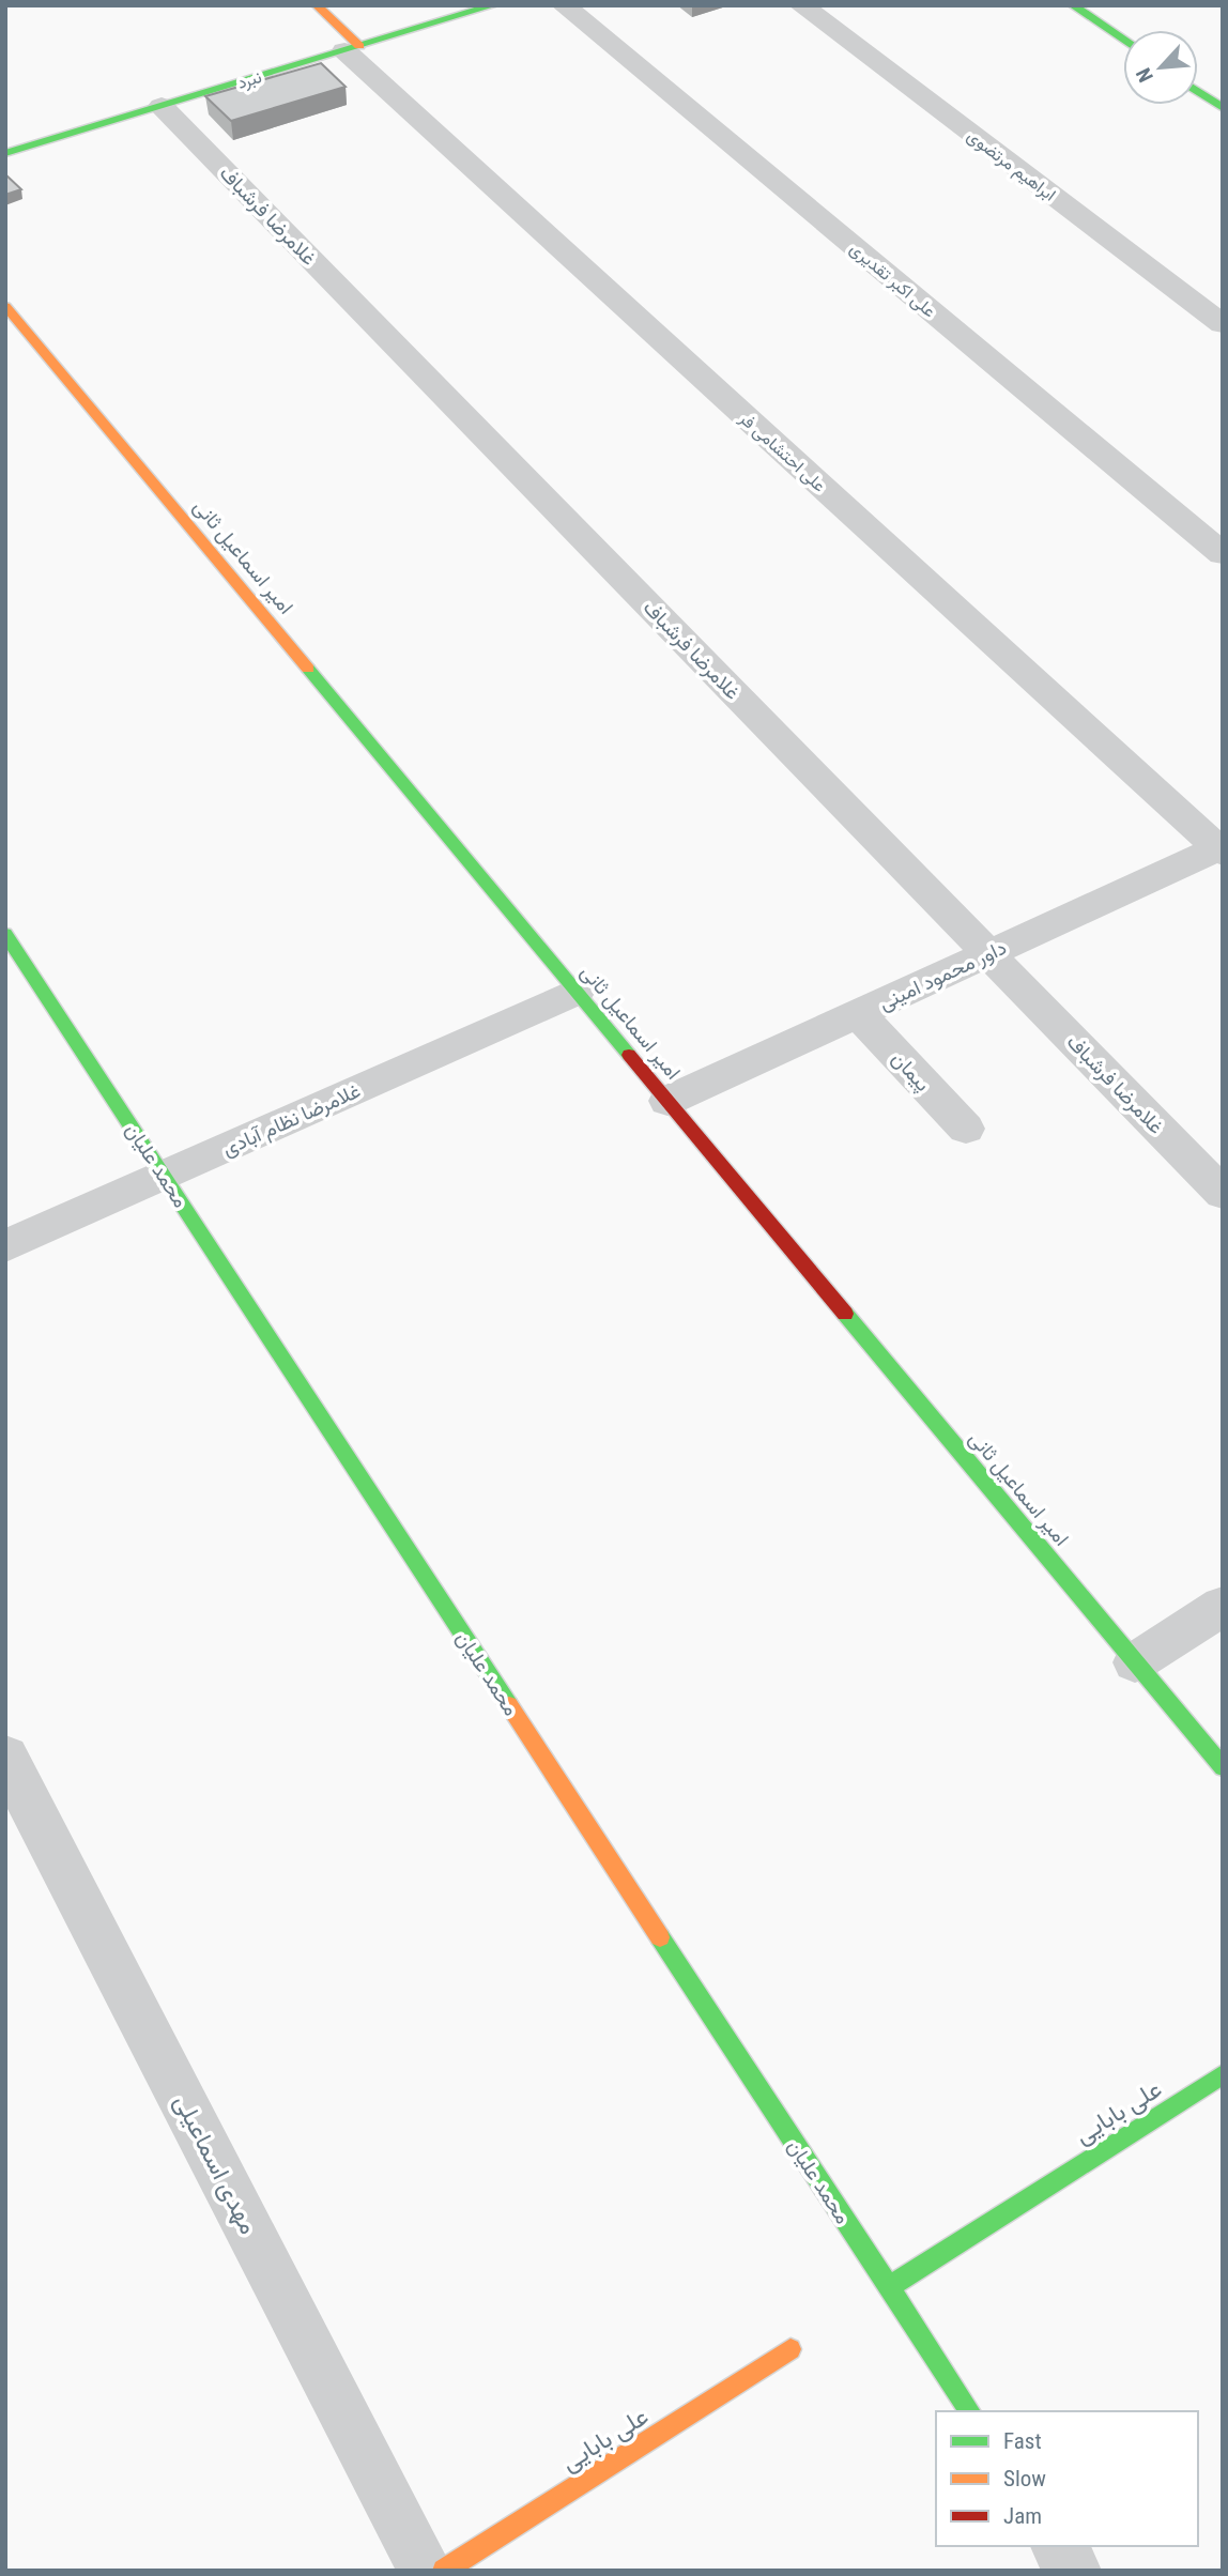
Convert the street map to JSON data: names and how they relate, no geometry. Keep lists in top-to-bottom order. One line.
{"streets":{"street":["نبرد","ابراهیم مرتضوی","غلامرضا فرشباف","علی اکبر تقدیری","علی احتشامی فر","امیر اسماعیل ثانی","داور محمود امینی","پیمان","غلامرضا نظام آبادی","محمد علیان","علی بابایی","مهدی اسماعیلی"]},"crossings":[["نبرد","غلامرضا فرشباف"],["نبرد","علی احتشامی فر"],["غلامرضا فرشباف","داور محمود امینی"],["علی احتشامی فر","داور محمود امینی"],["امیر اسماعیل ثانی","داور محمود امینی"],["امیر اسماعیل ثانی","غلامرضا نظام آبادی"],["داور محمود امینی","پیمان"],["غلامرضا نظام آبادی","محمد علیان"],["محمد علیان","علی بابایی"]],"legend":["Fast","Slow","Jam"],"north":"bottom left"}
